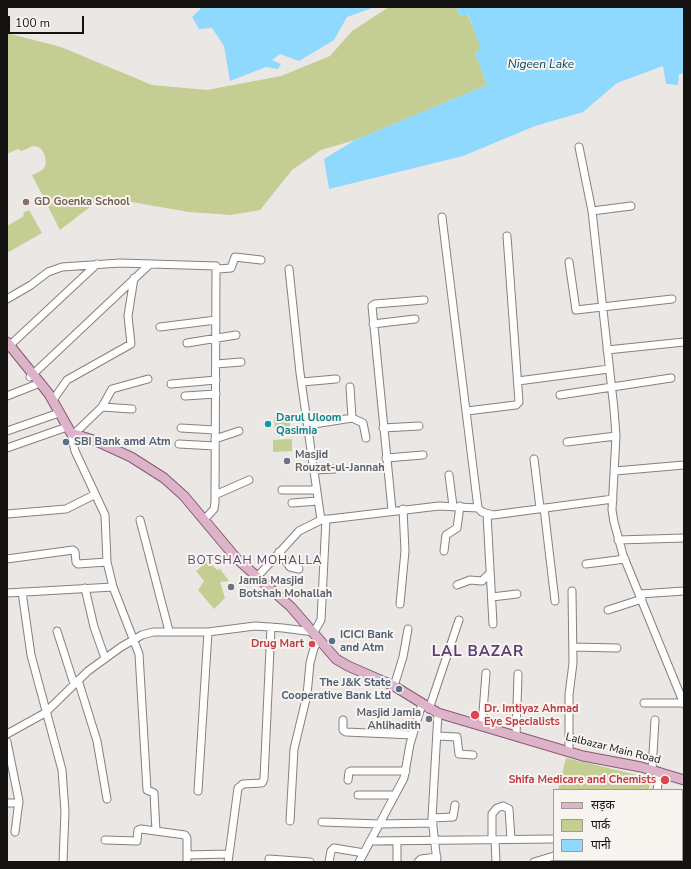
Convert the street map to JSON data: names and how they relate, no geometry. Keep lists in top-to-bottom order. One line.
{"streets":{"main road":["Lalbazar Main Road"]},"districts":["BOTSHAH MOHALLA","LAL BAZAR"],"water":["Nigeen Lake"],"places":["GD Goenka School","Darul Uloom Qasimia","SBI Bank amd Atm","Masjid Rouzat-ul-Jannah","Jamia Masjid Botshah Mohallah","ICICI Bank and Atm","Drug Mart","The J&K State Cooperative Bank Ltd","Dr. Imtiyaz Ahmad Eye Specialists","Masjid Jamia Ahlihadith","Shifa Medicare and Chemists"],"legend":["सड़क","पार्क","पानी"],"scale_bar":"100 m"}
